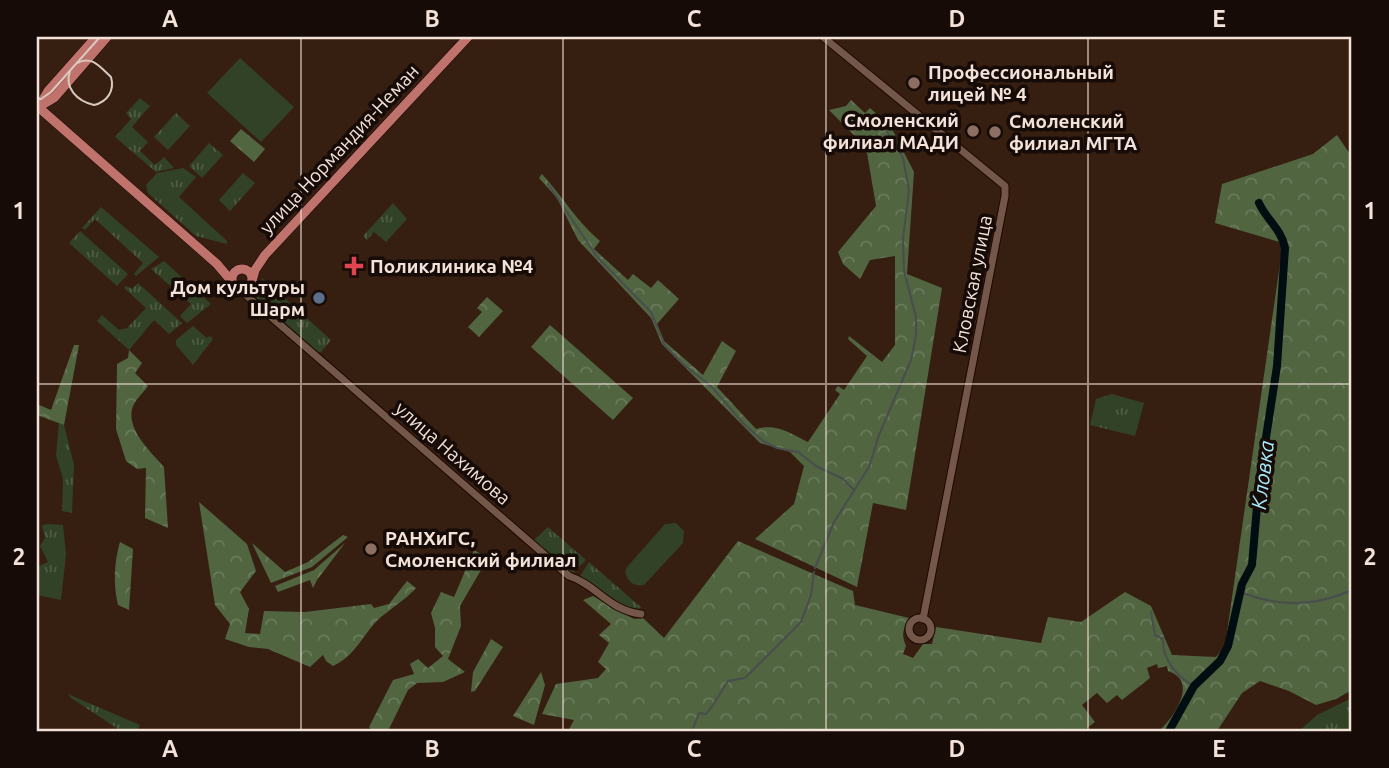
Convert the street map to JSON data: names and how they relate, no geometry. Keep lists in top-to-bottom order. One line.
{"streets":{"main road":["улица Нормандия-Неман"],"street":["Кловская улица","улица Нахимова"]},"water":["Кловка"],"places":{"other":["Профессиональный лицей № 4","Смоленский филиал МАДИ","Смоленский филиал МГТА","Дом культуры Шарм","РАНХиГС, Смоленский филиал"],"health":["Поликлиника №4"]},"grid":{"columns":["A","B","C","D","E"],"rows":["1","2"]}}
